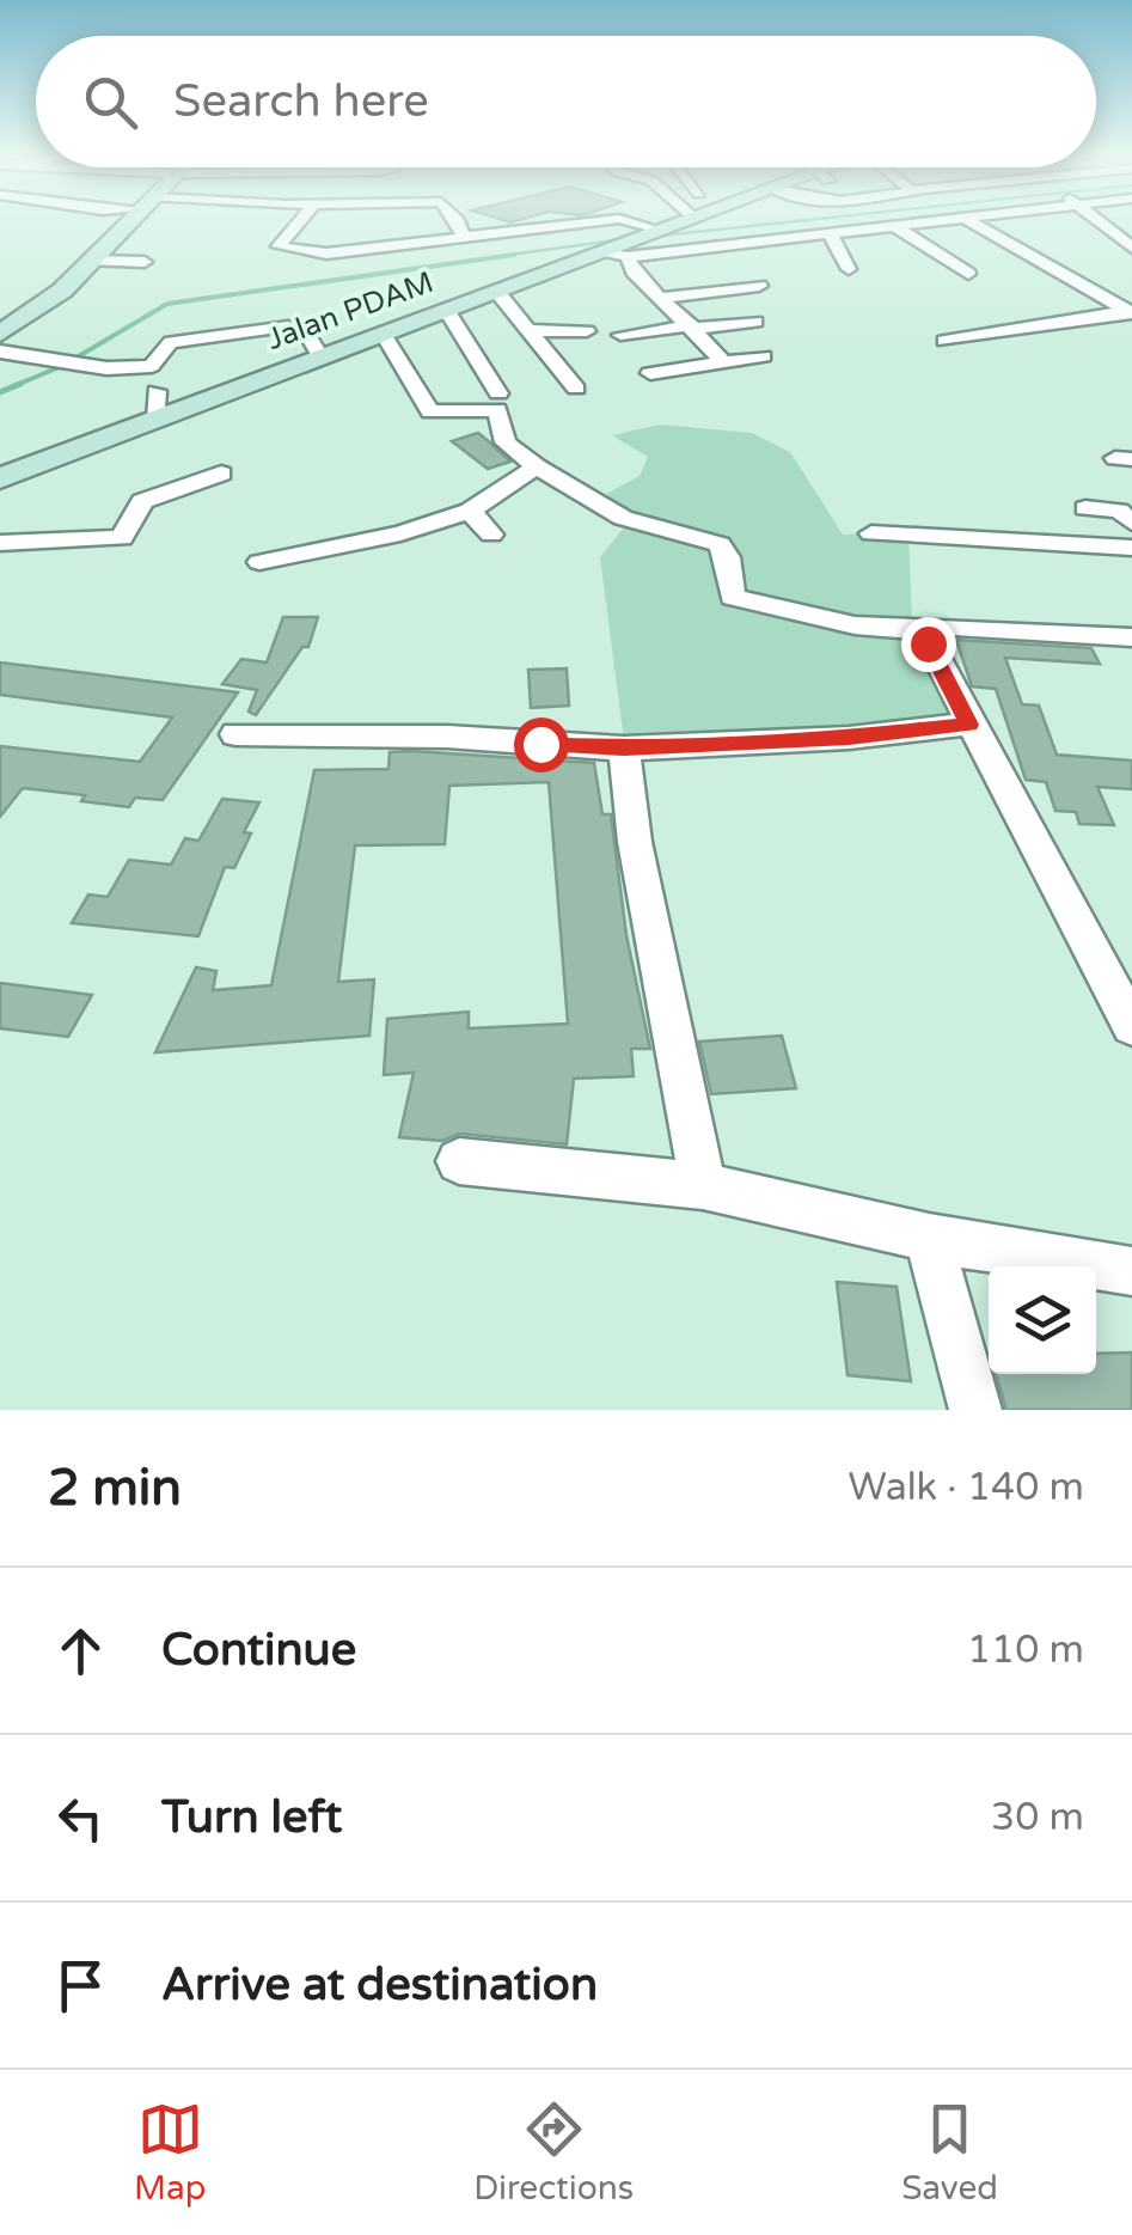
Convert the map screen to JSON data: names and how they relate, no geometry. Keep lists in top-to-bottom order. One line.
{"streets":{"street":["Jalan PDAM"]},"page":{"search":"Search here","heading":["2 min","Walk · 140 m"],"list":[["Continue","110 m"],["Turn left","30 m"],"Arrive at destination"],"nav":["Map","Directions","Saved"]}}
